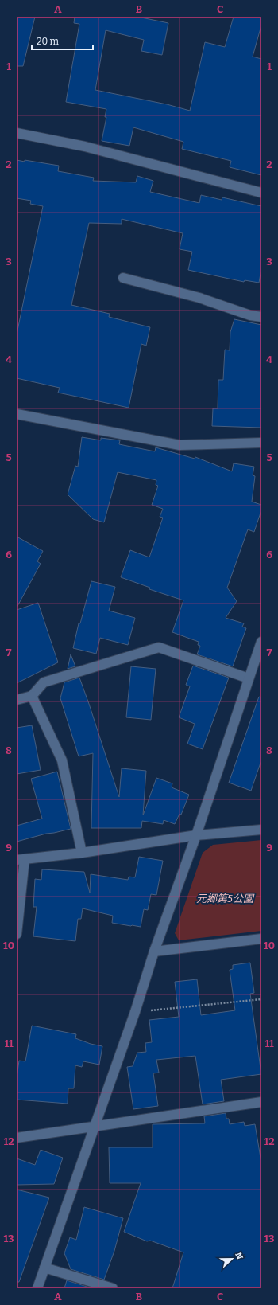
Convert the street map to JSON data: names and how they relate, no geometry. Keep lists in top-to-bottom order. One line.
{"parks":["元郷第5公園"],"scale_bar":"20 m","north":"right","grid":{"columns":["A","B","C"],"rows":["1","2","3","4","5","6","7","8","9","10","11","12","13"]}}
